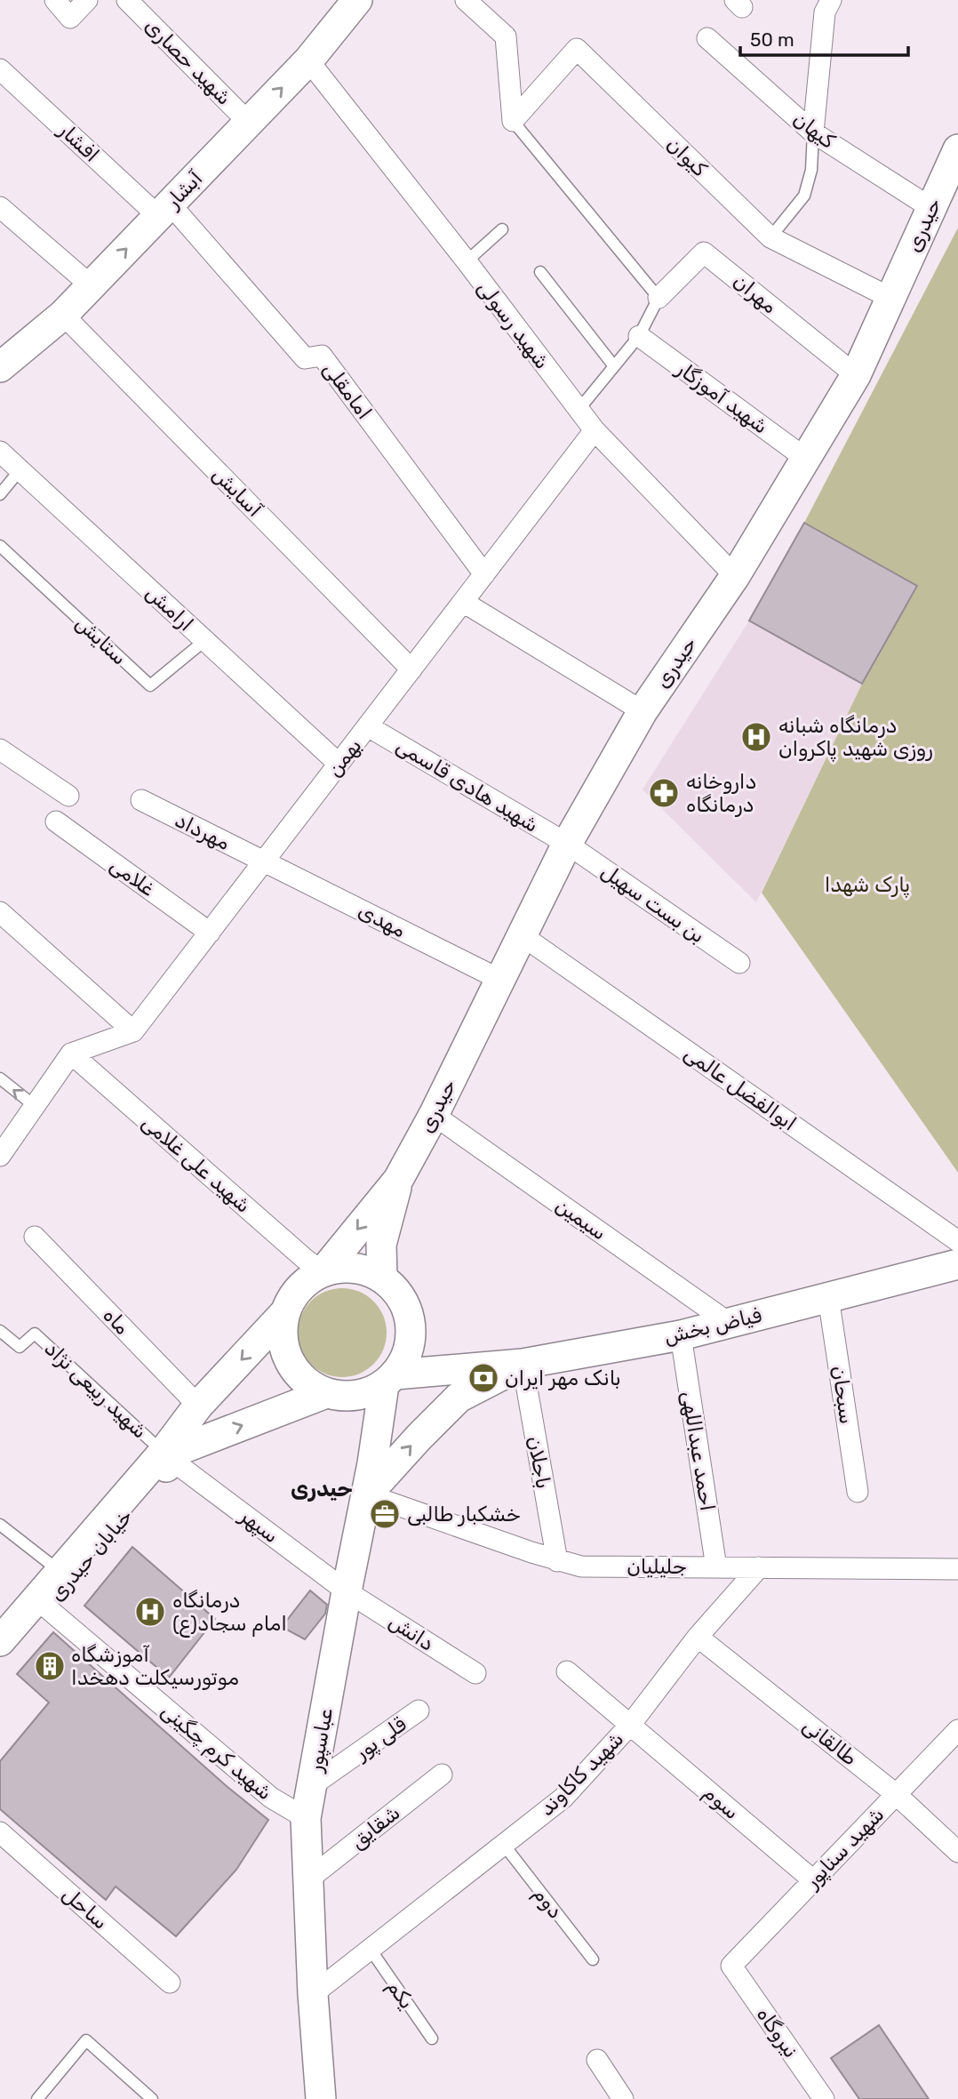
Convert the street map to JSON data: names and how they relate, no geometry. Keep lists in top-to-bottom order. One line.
{"streets":{"street":["شهید حصاری","کیهان","افشار","کیوان","آبشار","حیدری","مهران","شهید رسولی","امامقلی","شهید آموزگار","آسایش","ارامش","بهمن","شهید هادی قاسمی","مهرداد","غلامی","بن بست سهیل","مهدی","ابوالفضل عالمی","شهید علی غلامی","سیمین","ماه","فیاض بخش","سبحان","احمد عبداللهی","باجلان","سپهر","خیابان حیدری","جلیلیان","دانش","قلی پور","عباسپور","طالقانی","شهید کرم چگینی","شهید کاکاوند","سوم","شقایق","شهید سناپور","ساحل","نیروگاه"],"lane":["ستایش","شهید ربیعی نژاد","دوم","یکم"]},"crossings":[["شهید حصاری","آبشار"],["کیهان","حیدری"],["افشار","آبشار"],["افشار","امامقلی"],["کیوان","حیدری"],["آبشار","شهید رسولی"],["آبشار","امامقلی"],["آبشار","آسایش"],["حیدری","مهران"],["حیدری","شهید رسولی"],["حیدری","شهید آموزگار"],["حیدری","شهید هادی قاسمی"],["حیدری","بن بست سهیل"],["حیدری","مهدی"],["حیدری","ابوالفضل عالمی"],["حیدری","سیمین"],["شهید رسولی","بهمن"],["امامقلی","بهمن"],["آسایش","بهمن"],["ارامش","ستایش"],["ارامش","بهمن"],["بهمن","شهید هادی قاسمی"],["بهمن","مهرداد"],["بهمن","غلامی"],["بهمن","مهدی"],["شهید هادی قاسمی","بن بست سهیل"],["مهرداد","مهدی"],["شهید علی غلامی","فیاض بخش"],["شهید علی غلامی","عباسپور"],["سیمین","فیاض بخش"],["فیاض بخش","سبحان"],["فیاض بخش","احمد عبداللهی"],["فیاض بخش","باجلان"],["فیاض بخش","عباسپور"],["شهید ربیعی نژاد","سپهر"],["شهید ربیعی نژاد","خیابان حیدری"],["احمد عبداللهی","جلیلیان"],["باجلان","جلیلیان"],["سپهر","خیابان حیدری"],["سپهر","دانش"],["سپهر","عباسپور"],["خیابان حیدری","شهید کرم چگینی"],["جلیلیان","عباسپور"],["جلیلیان","شهید کاکاوند"],["دانش","عباسپور"],["قلی پور","عباسپور"],["عباسپور","شهید کرم چگینی"],["عباسپور","شهید کاکاوند"],["عباسپور","شقایق"],["طالقانی","شهید کاکاوند"],["طالقانی","شهید سناپور"],["شهید کاکاوند","سوم"],["شهید کاکاوند","دوم"],["شهید کاکاوند","یکم"],["سوم","شهید سناپور"],["شهید سناپور","نیروگاه"]],"one_way":["آبشار"],"districts":["حیدری"],"parks":["پارک شهدا"],"places":{"hospital":["درمانگاه شبانه روزی شهید پاکروان","درمانگاه امام سجاد(ع)"],"pharmacy":["داروخانه درمانگاه"],"bank":["بانک مهر ایران"],"office":["خشکبار طالبی"],"building":["آموزشگاه موتورسیکلت دهخدا"]},"scale_bar":"50 m"}
